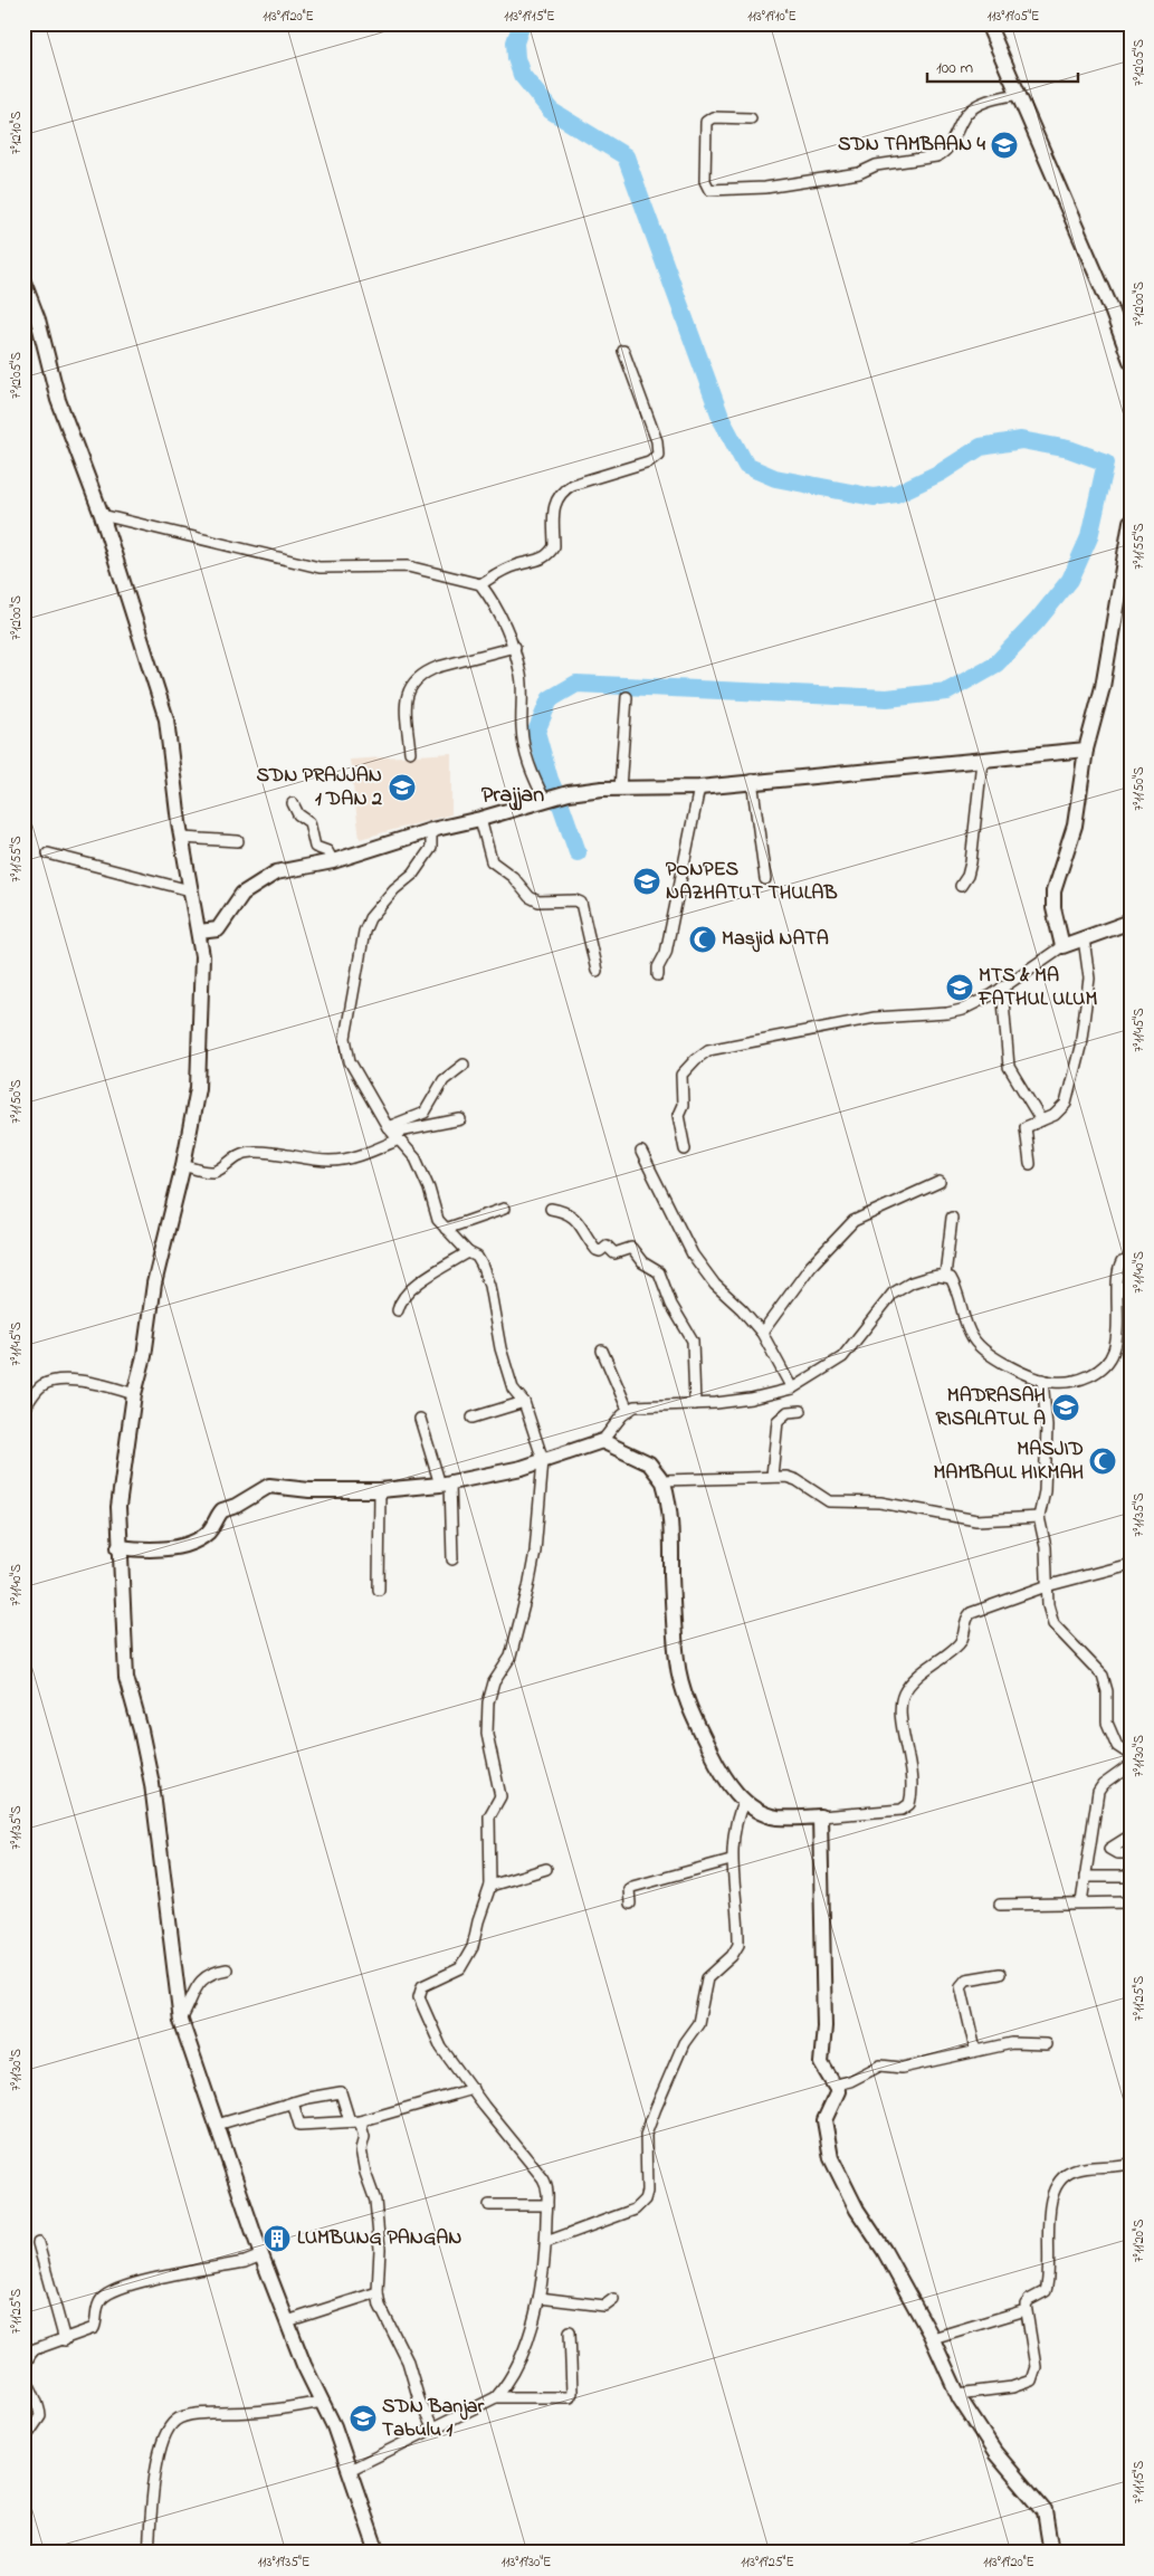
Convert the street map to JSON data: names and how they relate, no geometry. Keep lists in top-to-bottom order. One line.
{"districts":["Prajjan"],"places":{"school or university":["SDN TAMBAAN 4","SDN PRAJJAN 1 DAN 2","PONPES NAZHATUT THULAB","MTS & MA FATHUL ULUM","MADRASAH RISALATUL A","SDN Banjar Tabulu 1"],"mosque":["Masjid NATA","MASJID MAMBAUL HIKMAH"],"building":["LUMBUNG PANGAN"]},"scale_bar":"100 m","coordinates":["113°19'20\"E","113°19'15\"E","113°19'10\"E","113°19'05\"E","7°12'05\"S","7°12'10\"S","7°12'00\"S","7°11'55\"S","7°11'50\"S","7°11'45\"S","7°11'40\"S","7°11'35\"S","7°11'30\"S","7°11'25\"S","7°11'20\"S","7°11'15\"S","113°19'35\"E","113°19'30\"E","113°19'25\"E"]}
